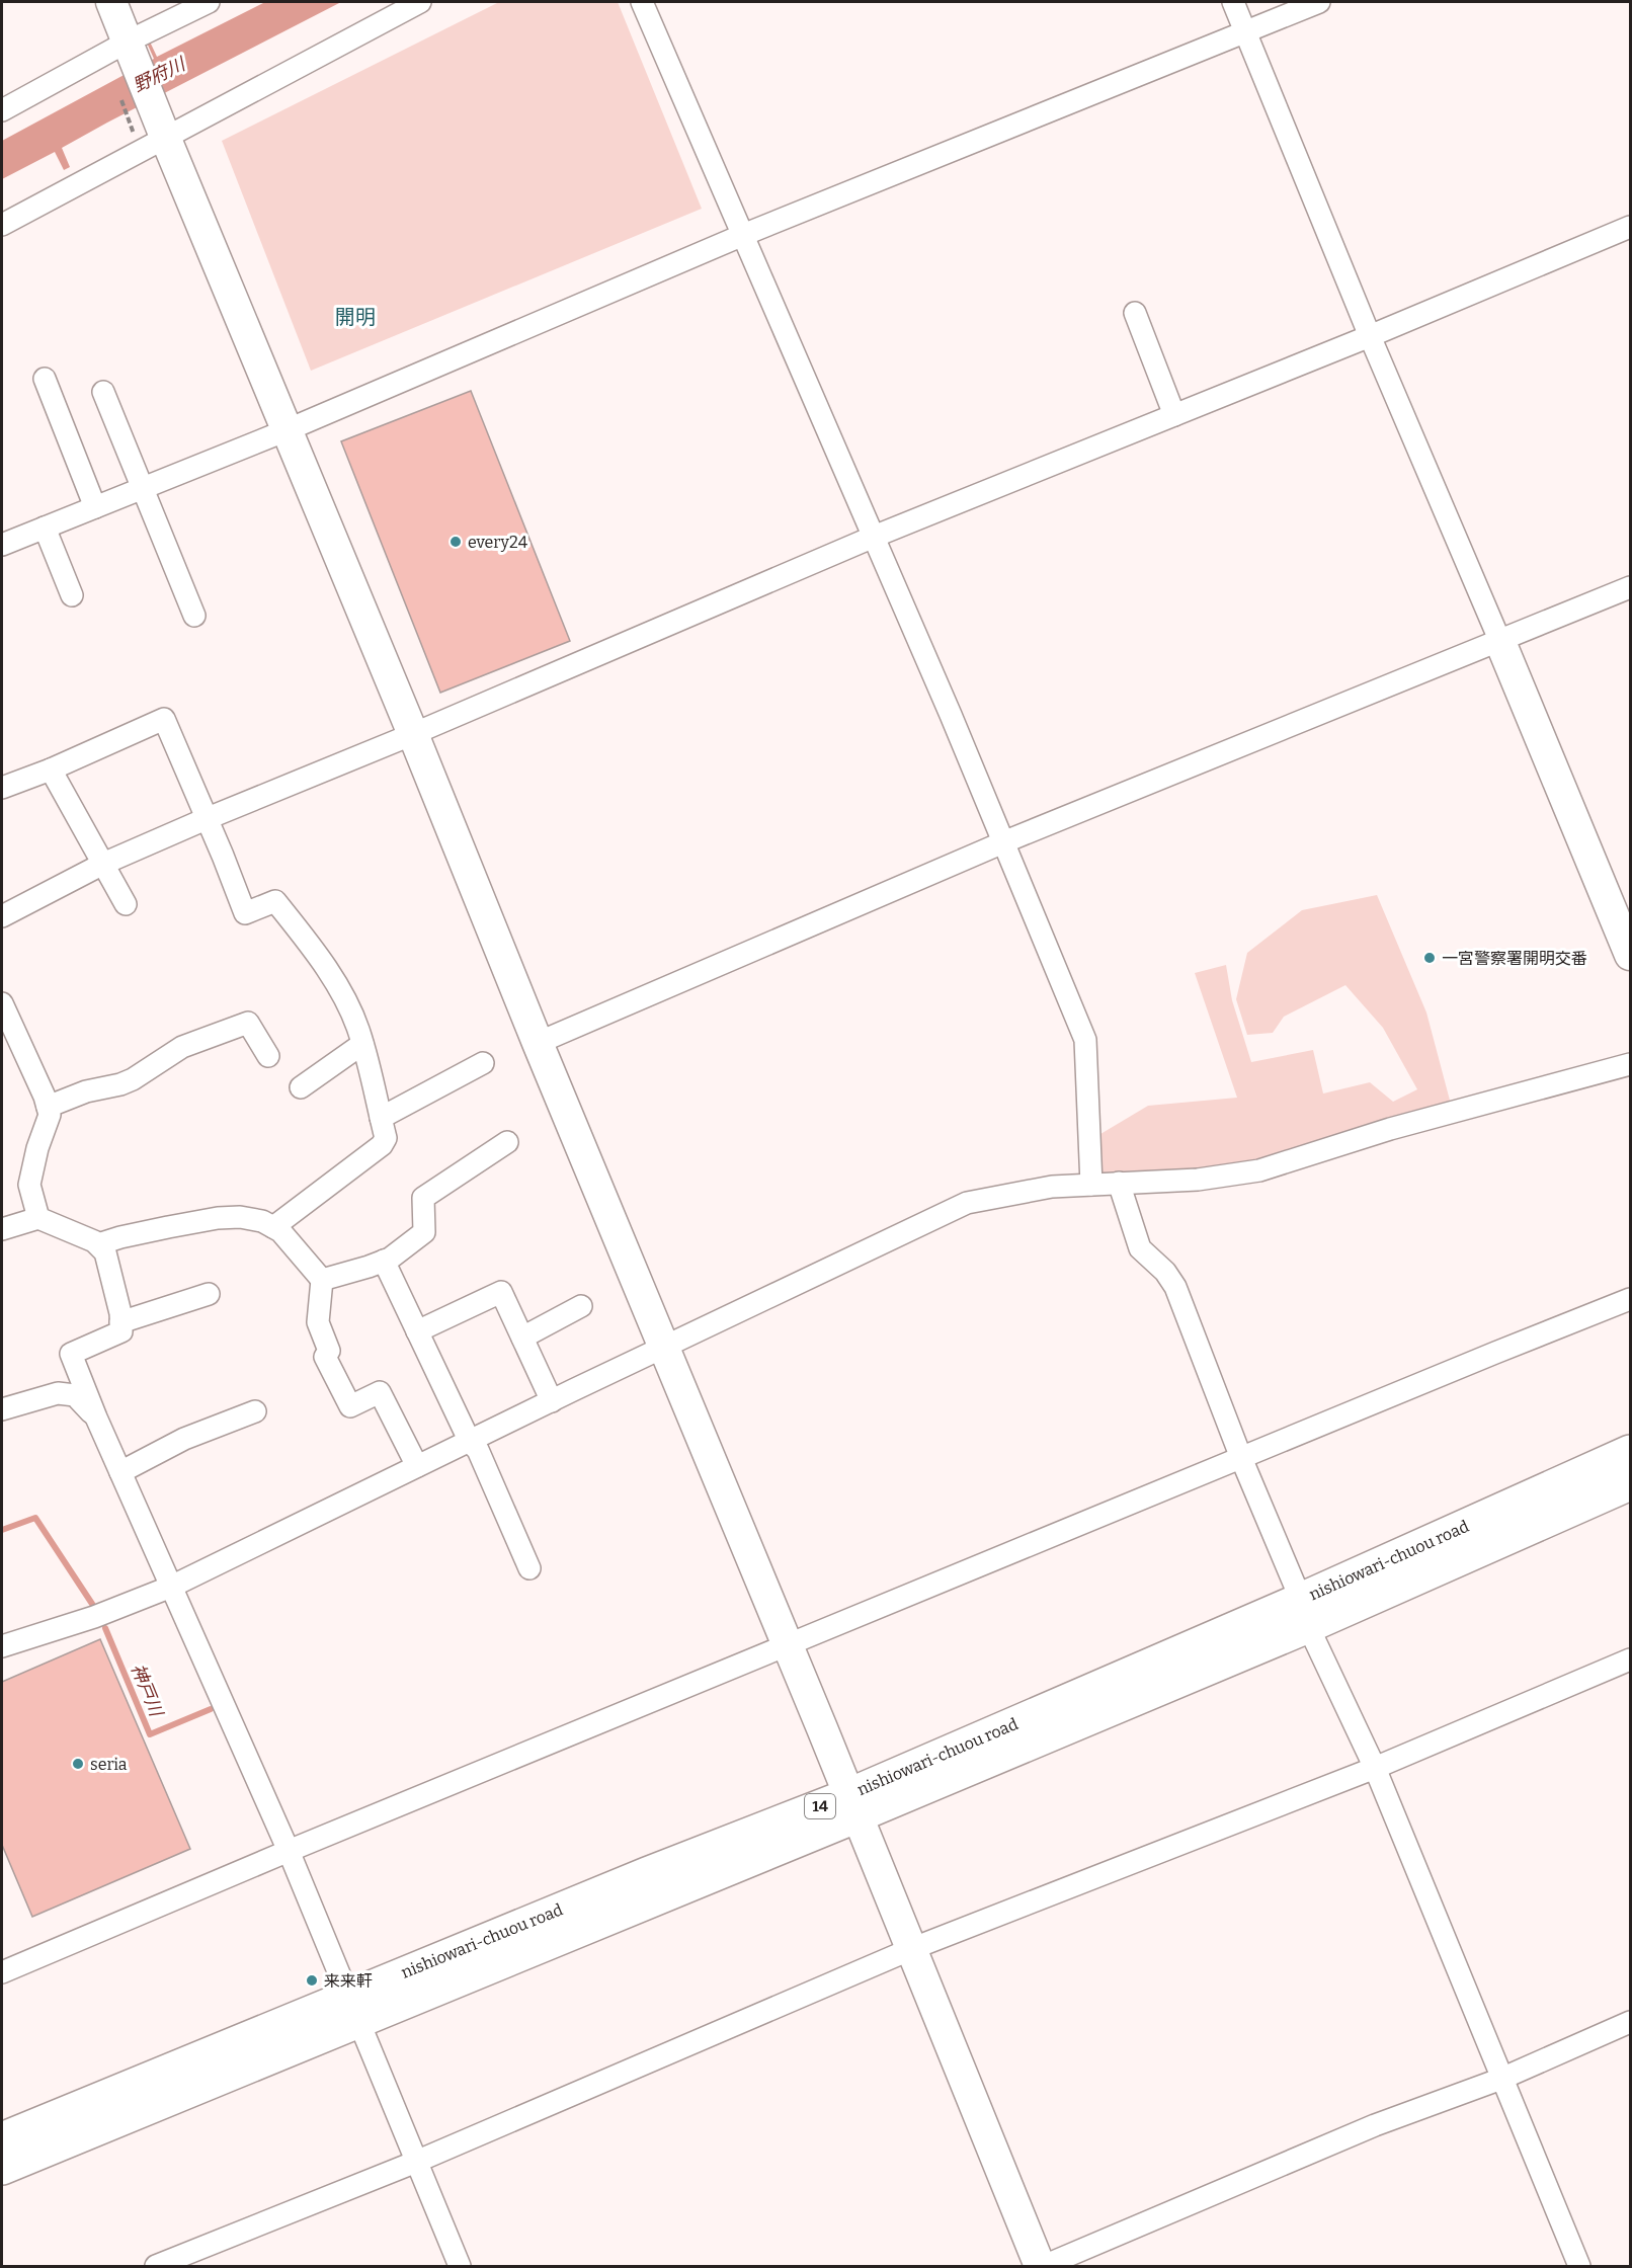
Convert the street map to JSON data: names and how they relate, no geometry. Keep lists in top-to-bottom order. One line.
{"streets":{"main road":["nishiowari-chuou road","14"]},"districts":["開明"],"water":["野府川","神戸川"],"places":["every24","一宮警察署開明交番","seria","来来軒"]}
